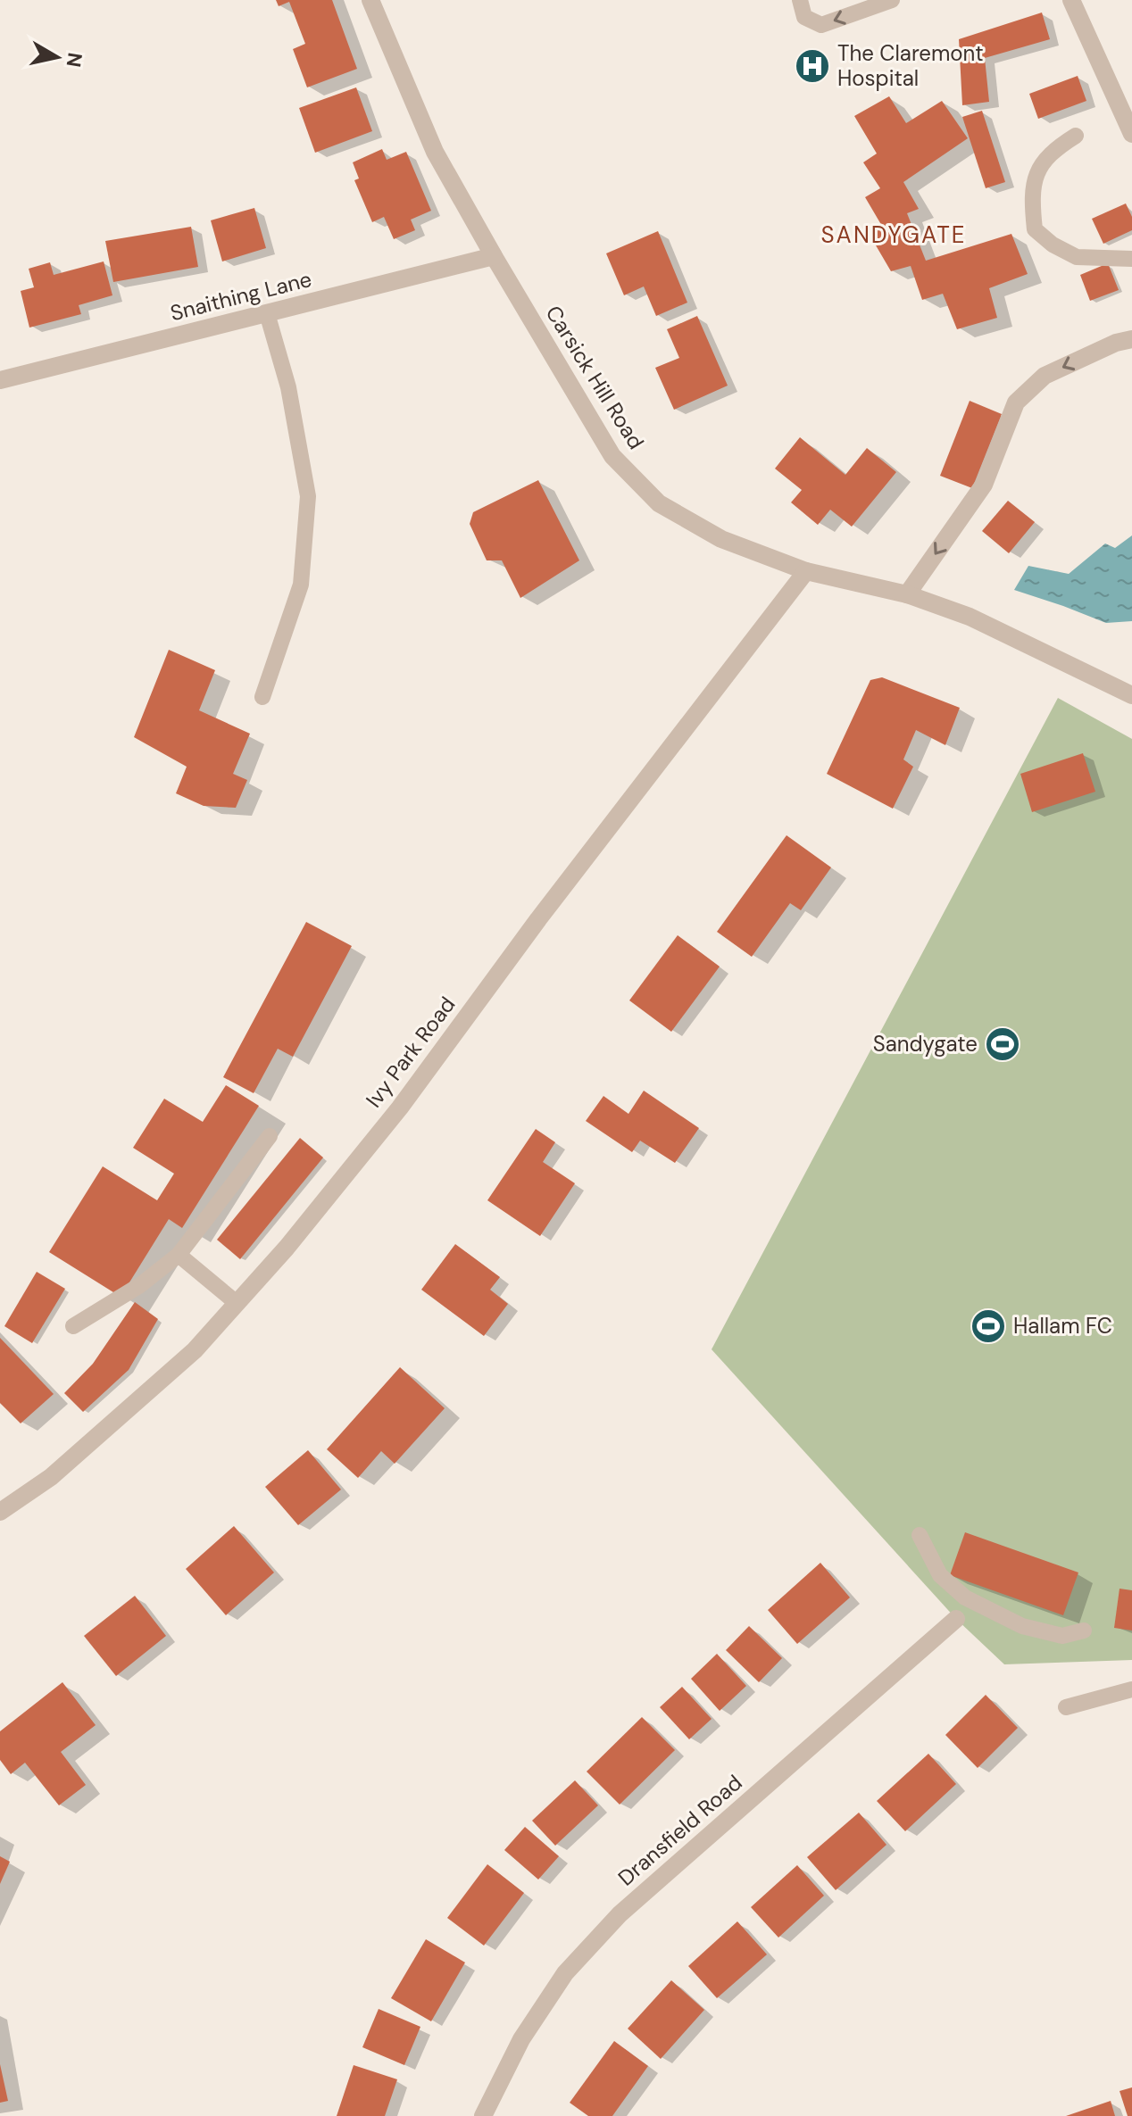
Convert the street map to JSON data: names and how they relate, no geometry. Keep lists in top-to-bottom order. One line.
{"streets":{"street":["Snaithing Lane","Carsick Hill Road","Ivy Park Road","Dransfield Road"]},"crossings":[["Snaithing Lane","Carsick Hill Road"],["Carsick Hill Road","Ivy Park Road"]],"districts":["SANDYGATE"],"places":{"hospital":["The Claremont Hospital"],"sports":["Sandygate","Hallam FC"]},"north":"right"}
